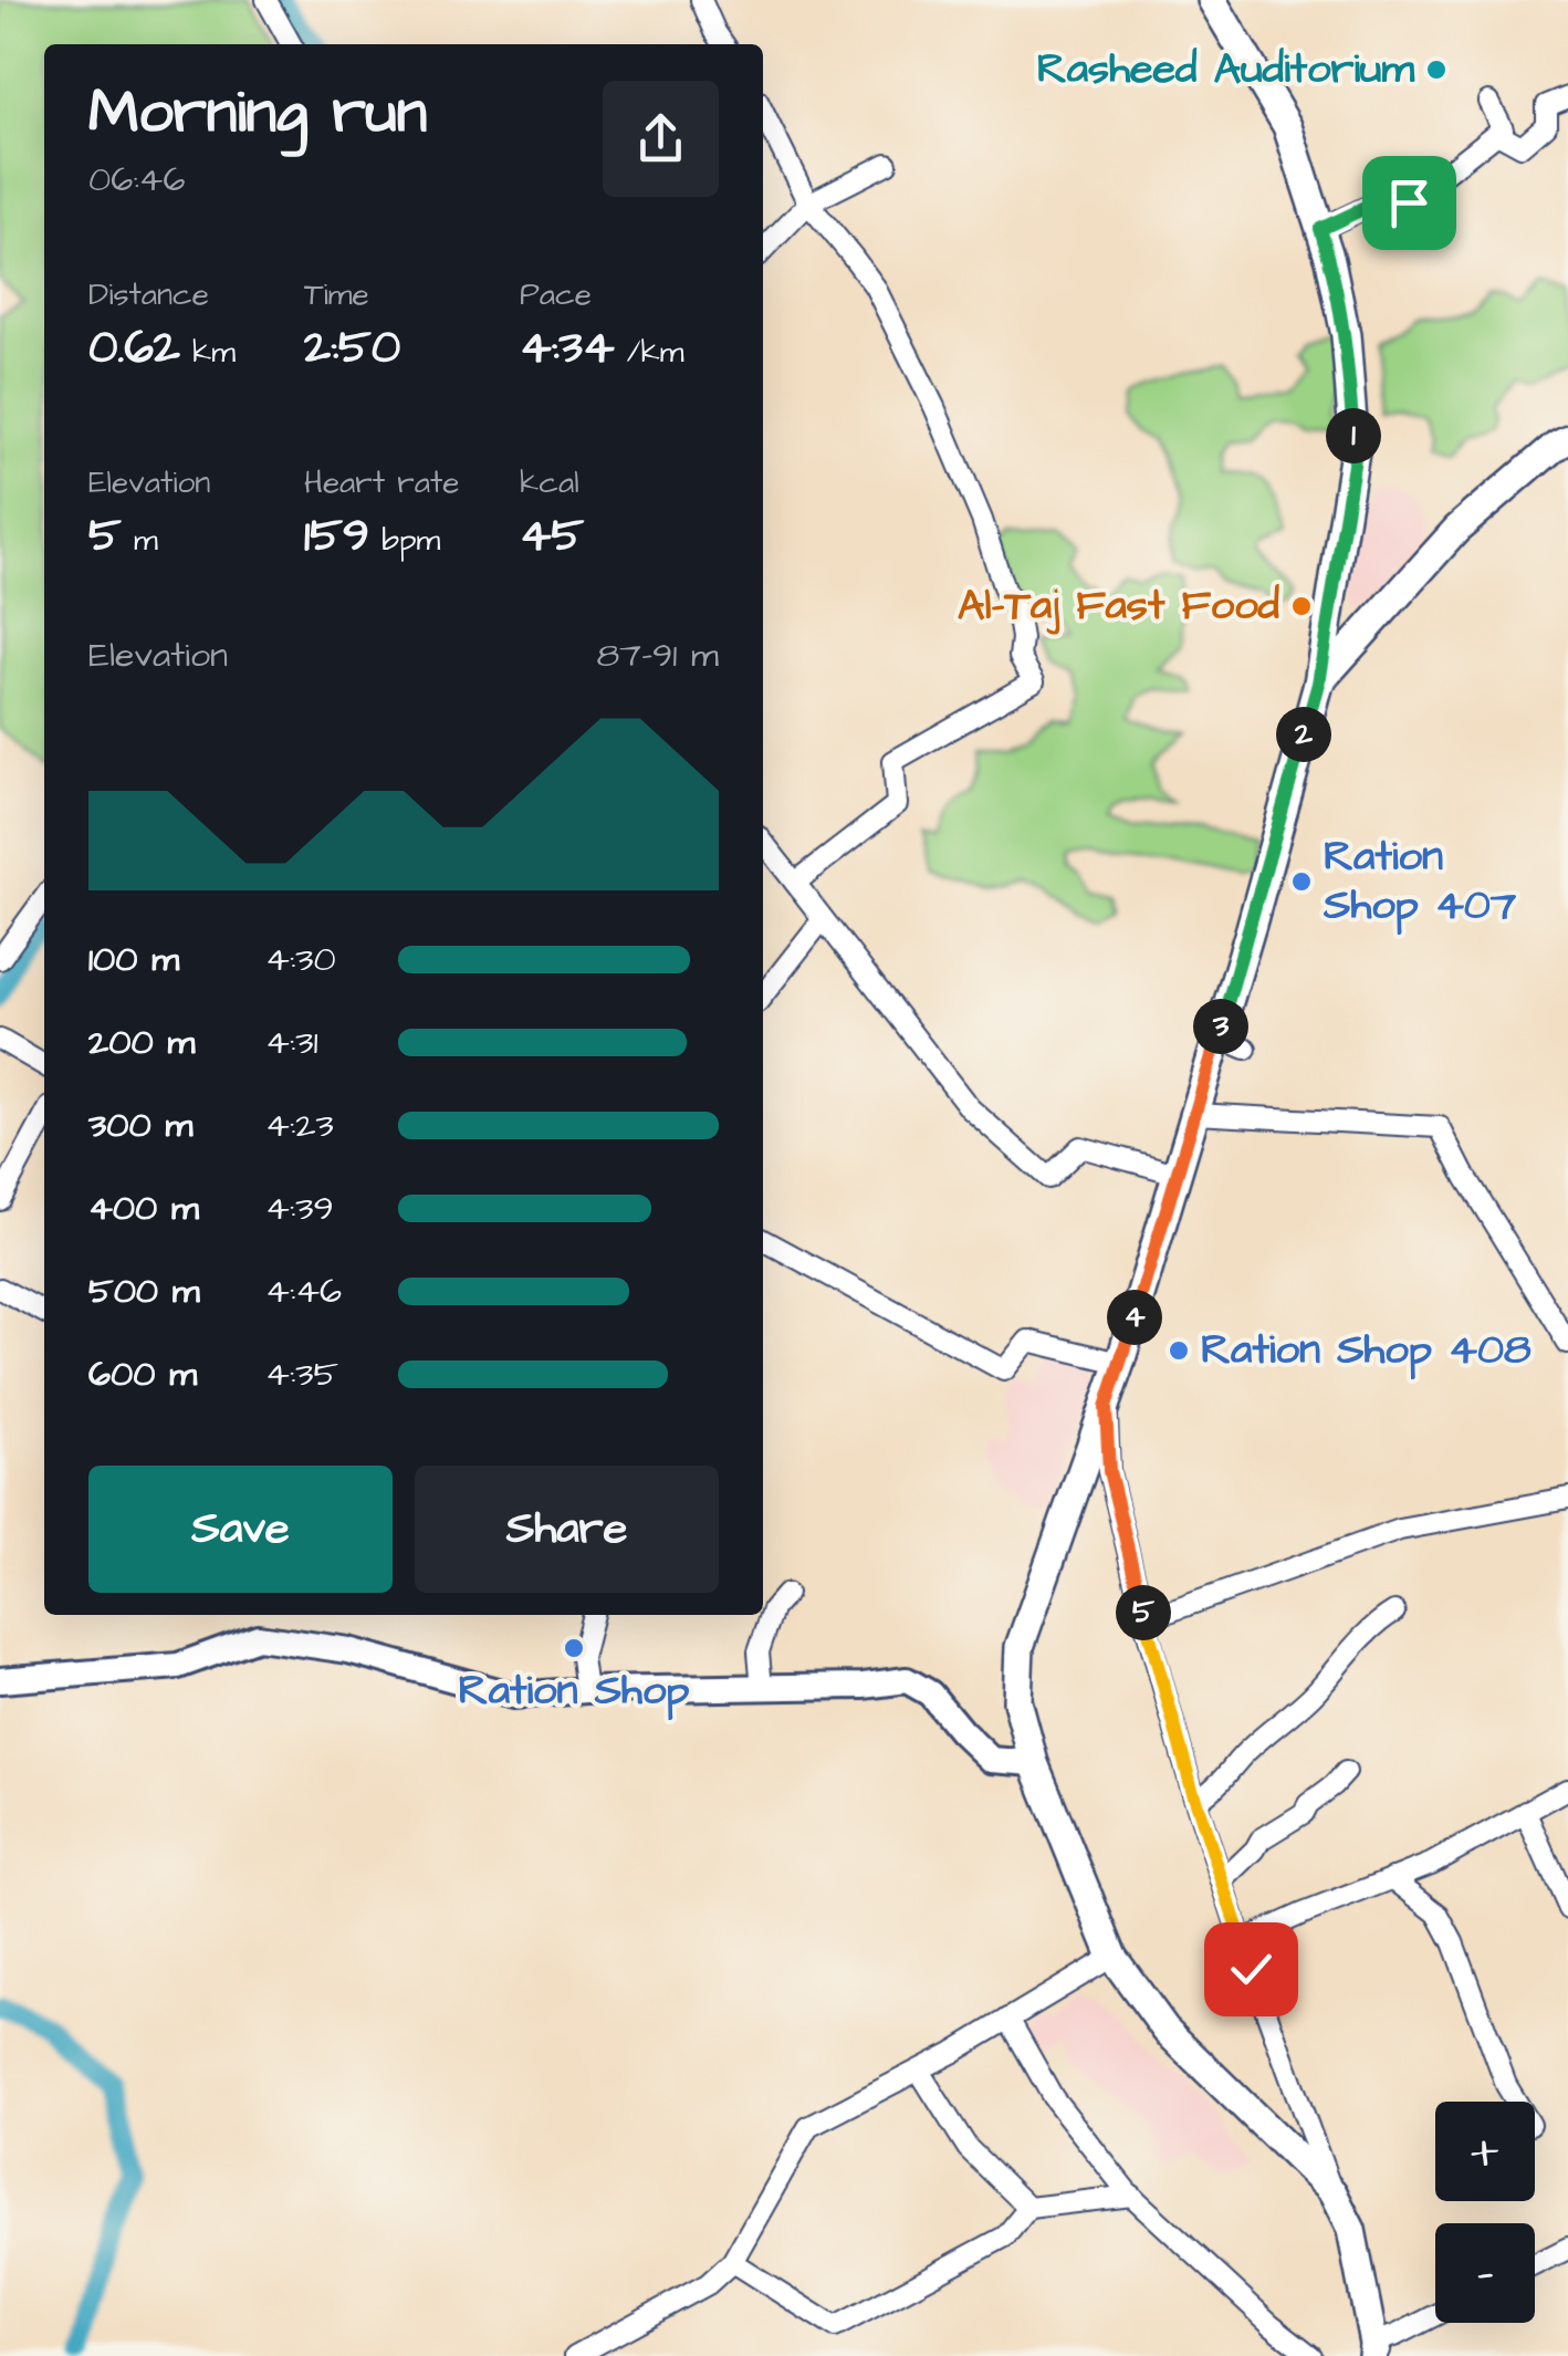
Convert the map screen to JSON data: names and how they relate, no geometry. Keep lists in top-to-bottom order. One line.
{"places":["Rasheed Auditorium","Al-Taj Fast Food","Ration Shop 407","Ration Shop 408","Ration Shop"],"page":{"heading":["Morning run","06:46"],"stats":[["Distance","0.62 km"],["Time","2:50"],["Pace","4:34 /km"],["Elevation","5 m"],["Heart rate","159 bpm"],["kcal","45"]],"pins":["1","2","3","4","5"],"chart":["Elevation","87–91 m"],"list":[{"name":"100 m","note":"4:30"},{"name":"200 m","note":"4:31"},{"name":"300 m","note":"4:23"},{"name":"400 m","note":"4:39"},{"name":"500 m","note":"4:46"},{"name":"600 m","note":"4:35"}],"buttons":["Save","Share"],"map_buttons":["+","−"]}}
